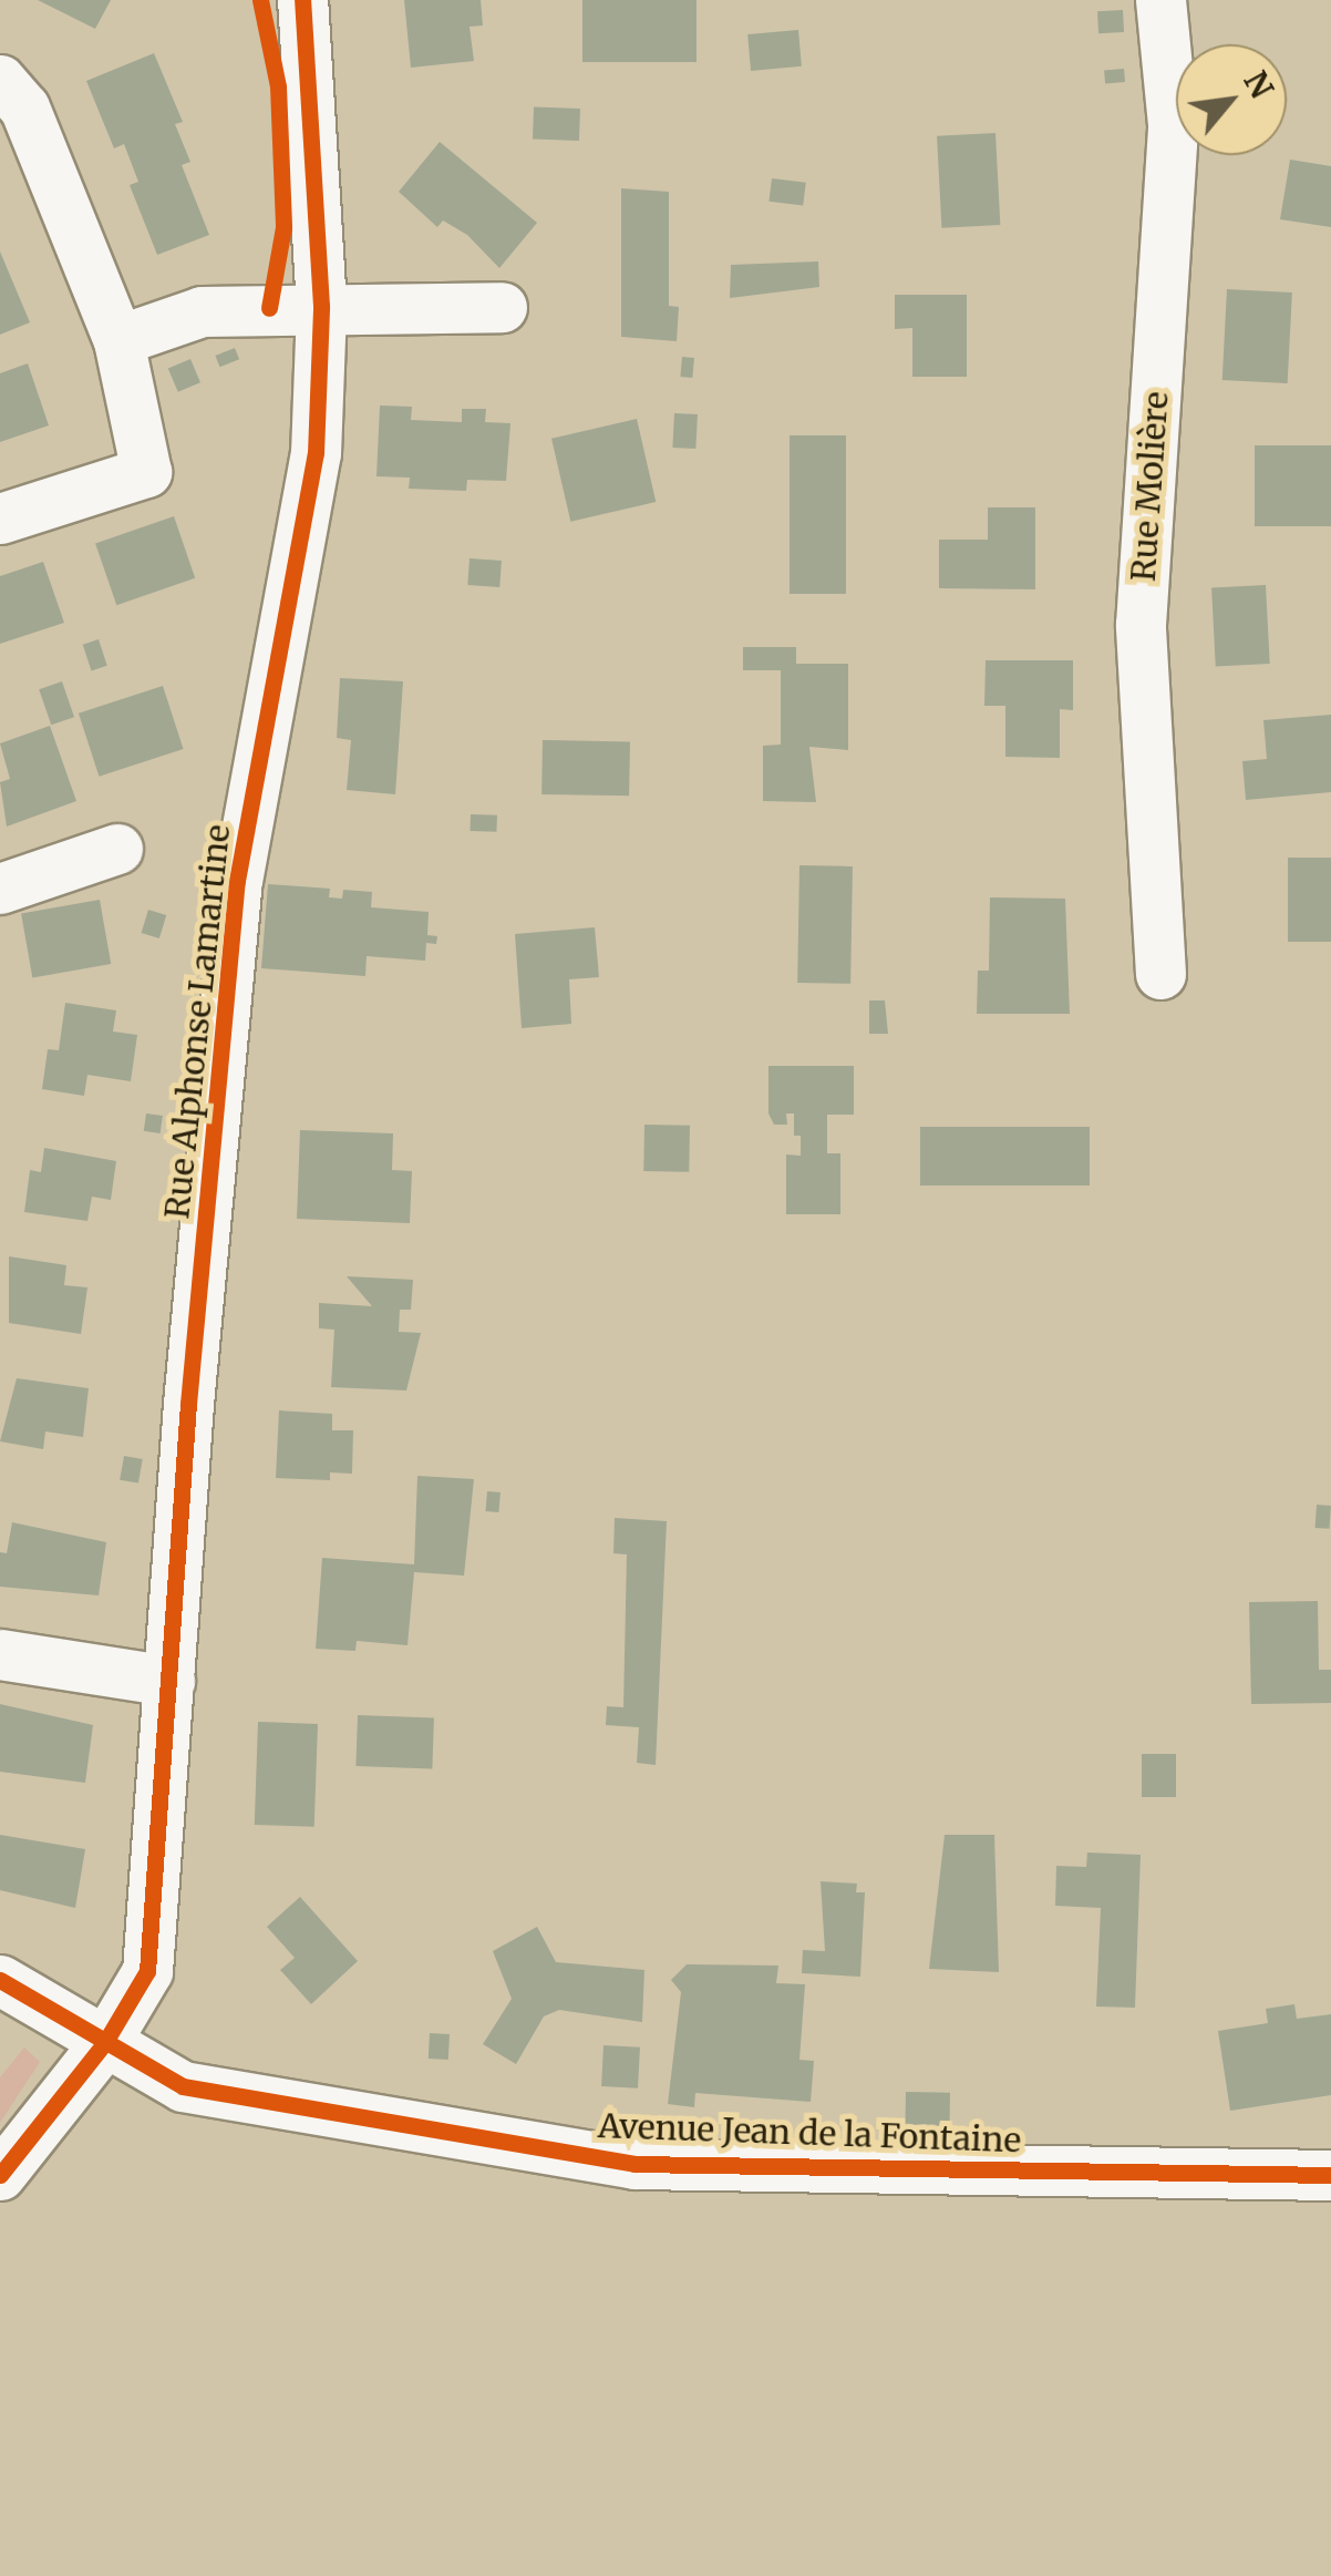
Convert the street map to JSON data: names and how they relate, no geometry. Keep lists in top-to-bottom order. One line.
{"streets":{"street":["Rue Molière","Rue Alphonse Lamartine","Avenue Jean de la Fontaine"]},"crossings":[["Rue Alphonse Lamartine","Avenue Jean de la Fontaine"]],"north":"top right"}
